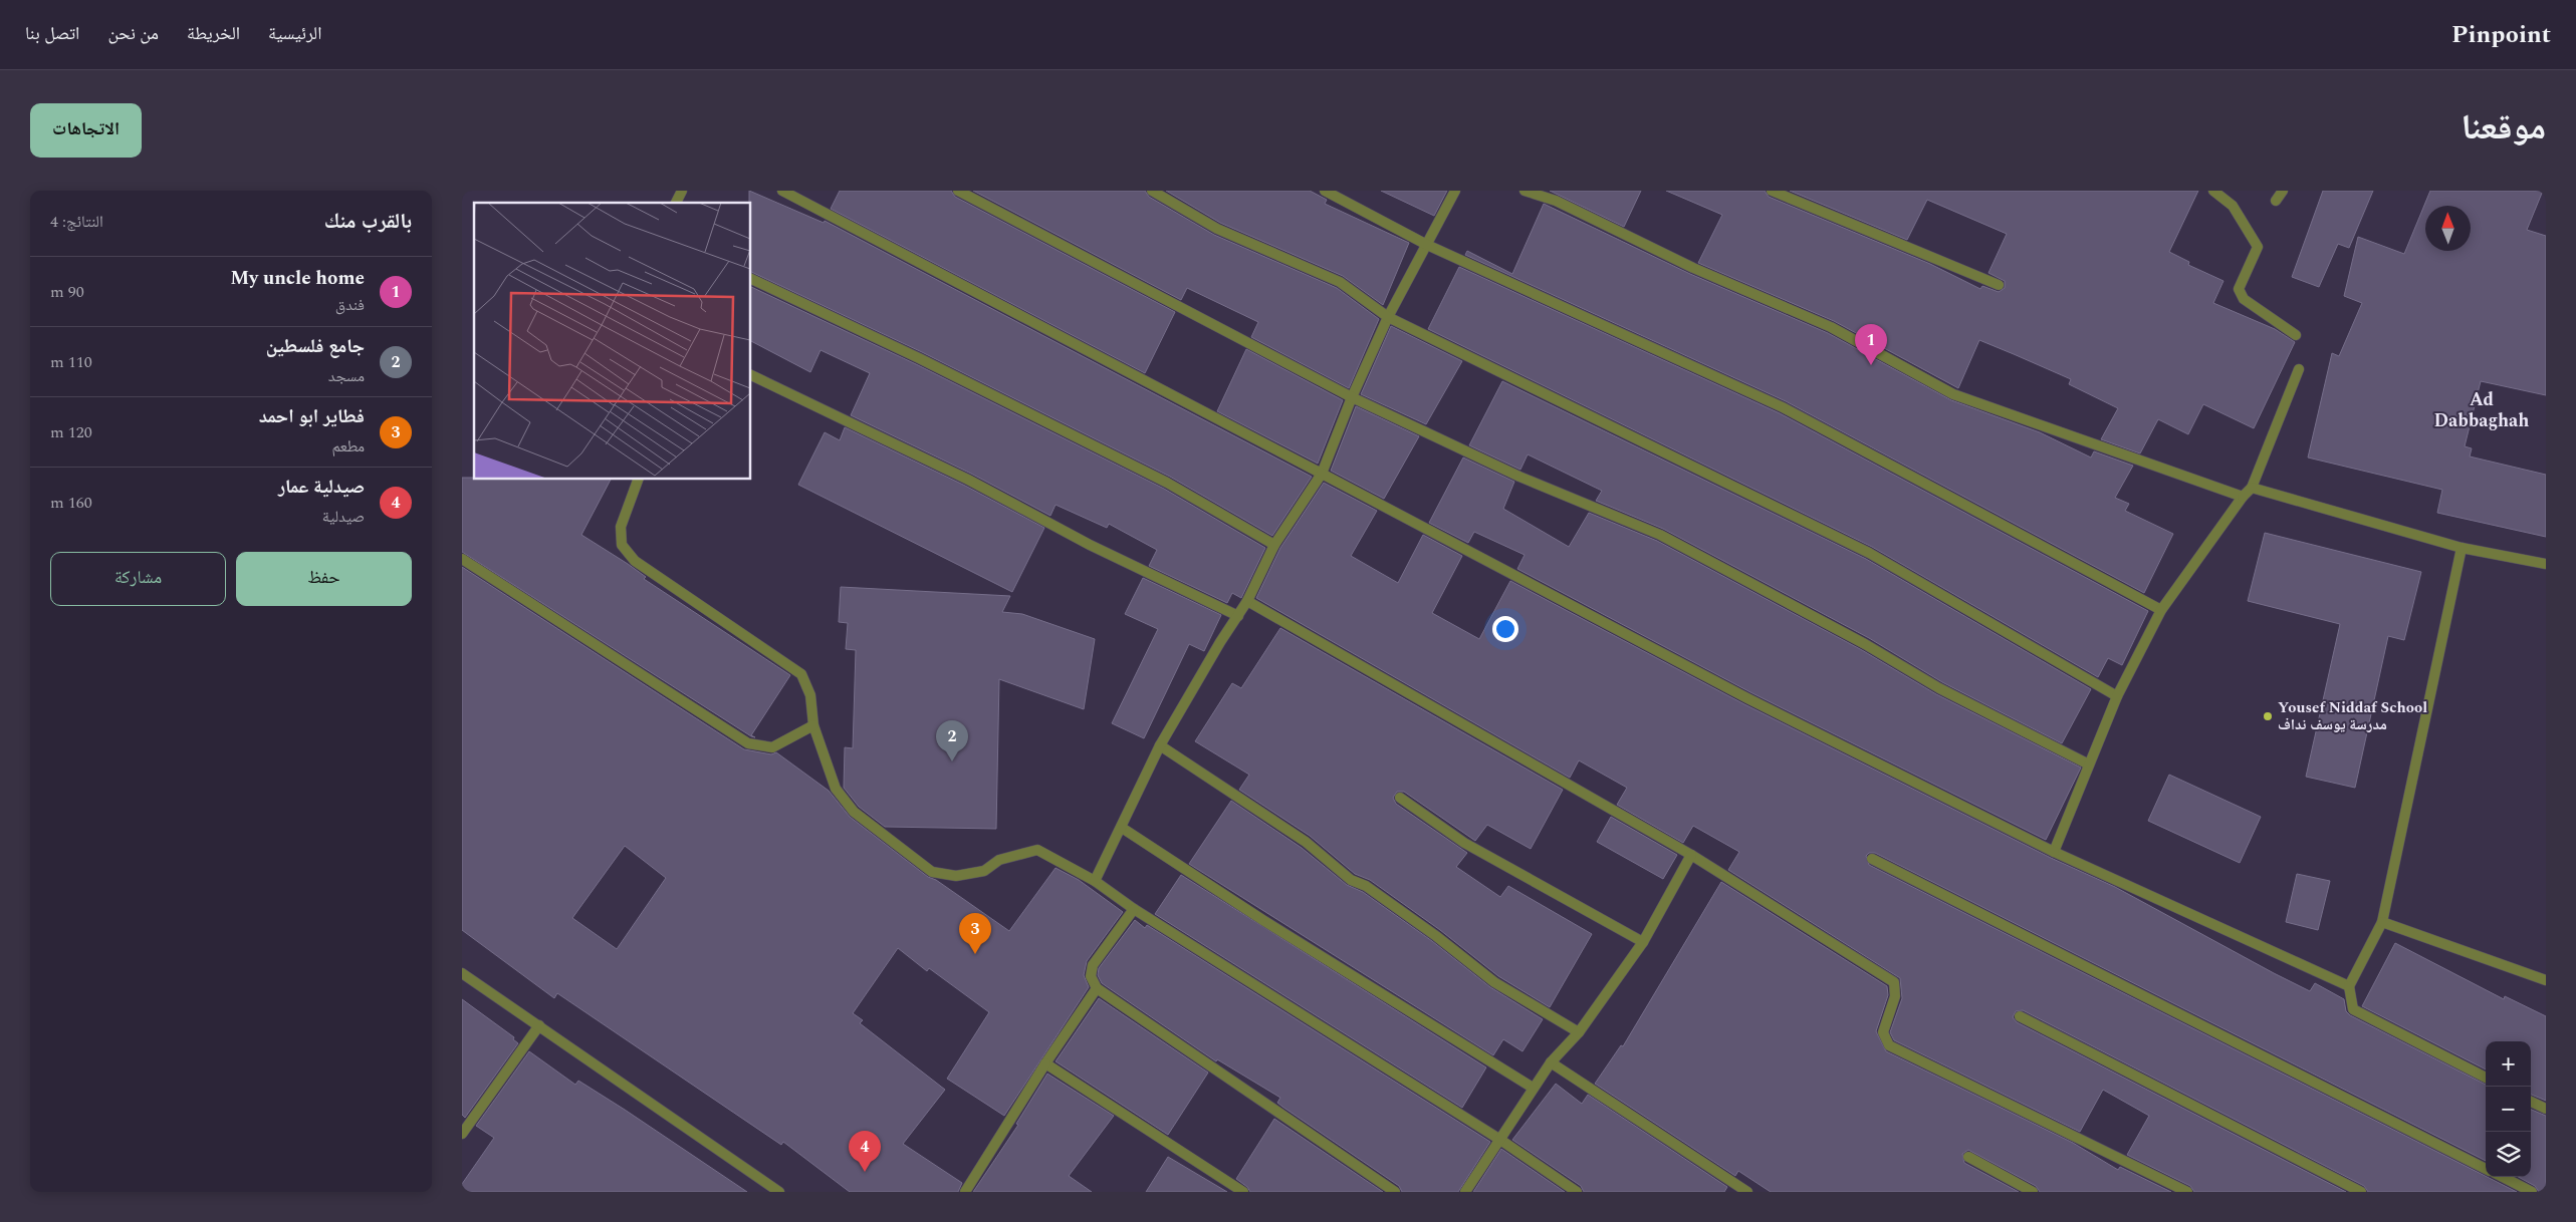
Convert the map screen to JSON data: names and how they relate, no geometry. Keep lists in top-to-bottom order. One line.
{"districts":["Ad Dabbaghah"],"places":["Yousef Niddaf School مدرسة يوسف نداف"],"north":"top","page":{"header":"Pinpoint","nav":["الرئيسية","الخريطة","من نحن","اتصل بنا"],"title":"موقعنا","buttons":["الاتجاهات",["حفظ","مشاركة"]],"heading":["بالقرب منك","النتائج: 4"],"list":[{"mark":"1","name":"My uncle home","note":"فندق","value":"90 m"},{"mark":"2","name":"جامع فلسطين","note":"مسجد","value":"110 m"},{"mark":"3","name":"فطاير ابو احمد","note":"مطعم","value":"120 m"},{"mark":"4","name":"صيدلية عمار","note":"صيدلية","value":"160 m"}],"pins":["1","2","3","4"],"map_buttons":["+","−"]}}
